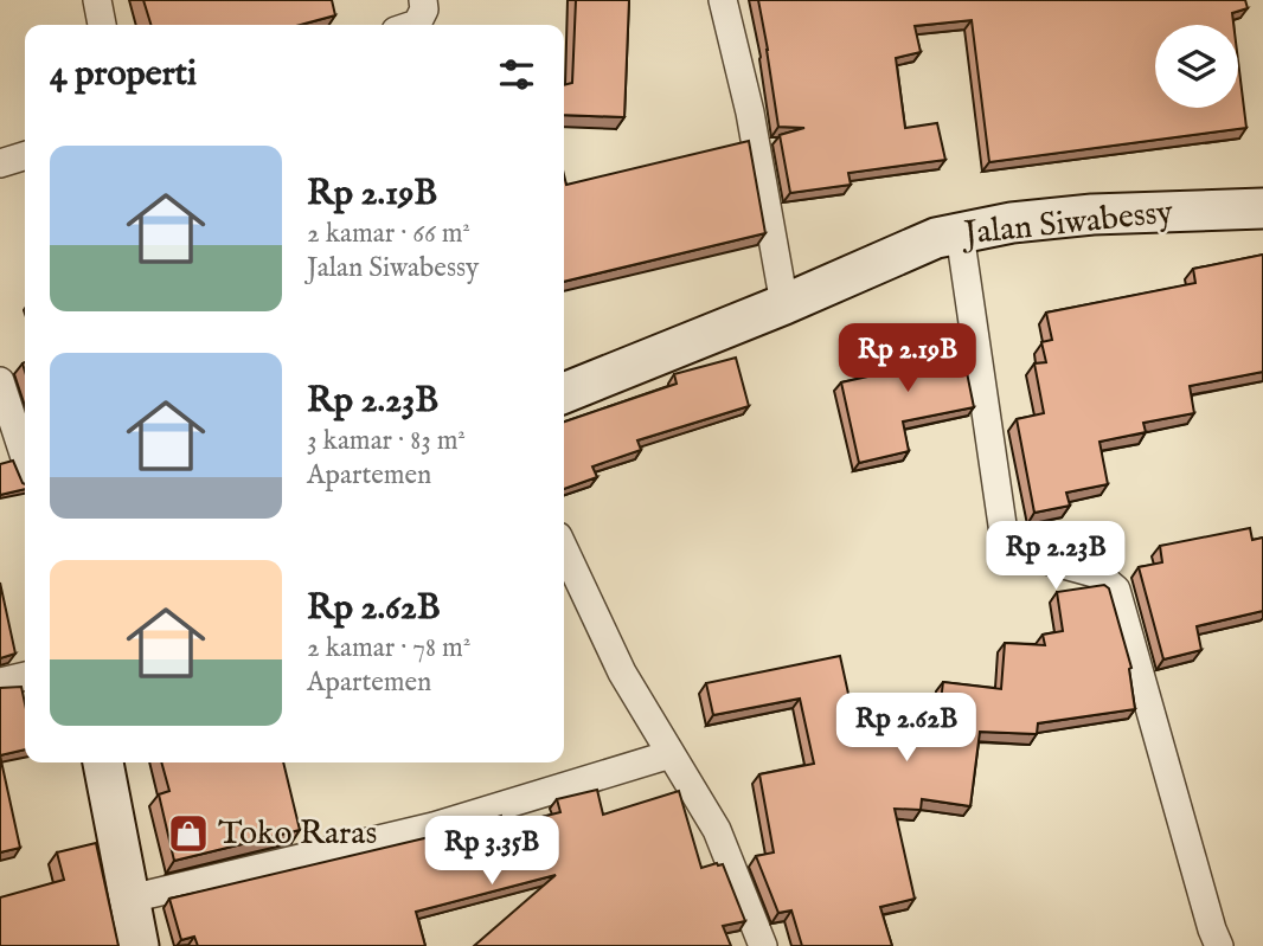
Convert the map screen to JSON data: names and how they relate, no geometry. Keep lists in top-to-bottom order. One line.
{"streets":{"main road":["Jalan Siwabessy"]},"places":{"shop":["Toko Raras"]},"page":{"heading":"4 properti","list":[{"name":"Rp 2.19B","note":"2 kamar · 66 m² · Jalan Siwabessy"},{"name":"Rp 2.23B","note":"3 kamar · 83 m² · Apartemen"},{"name":"Rp 2.62B","note":"2 kamar · 78 m² · Apartemen"}],"price":["Rp 2.19B","Rp 2.23B","Rp 2.62B","Rp 3.35B"]}}
